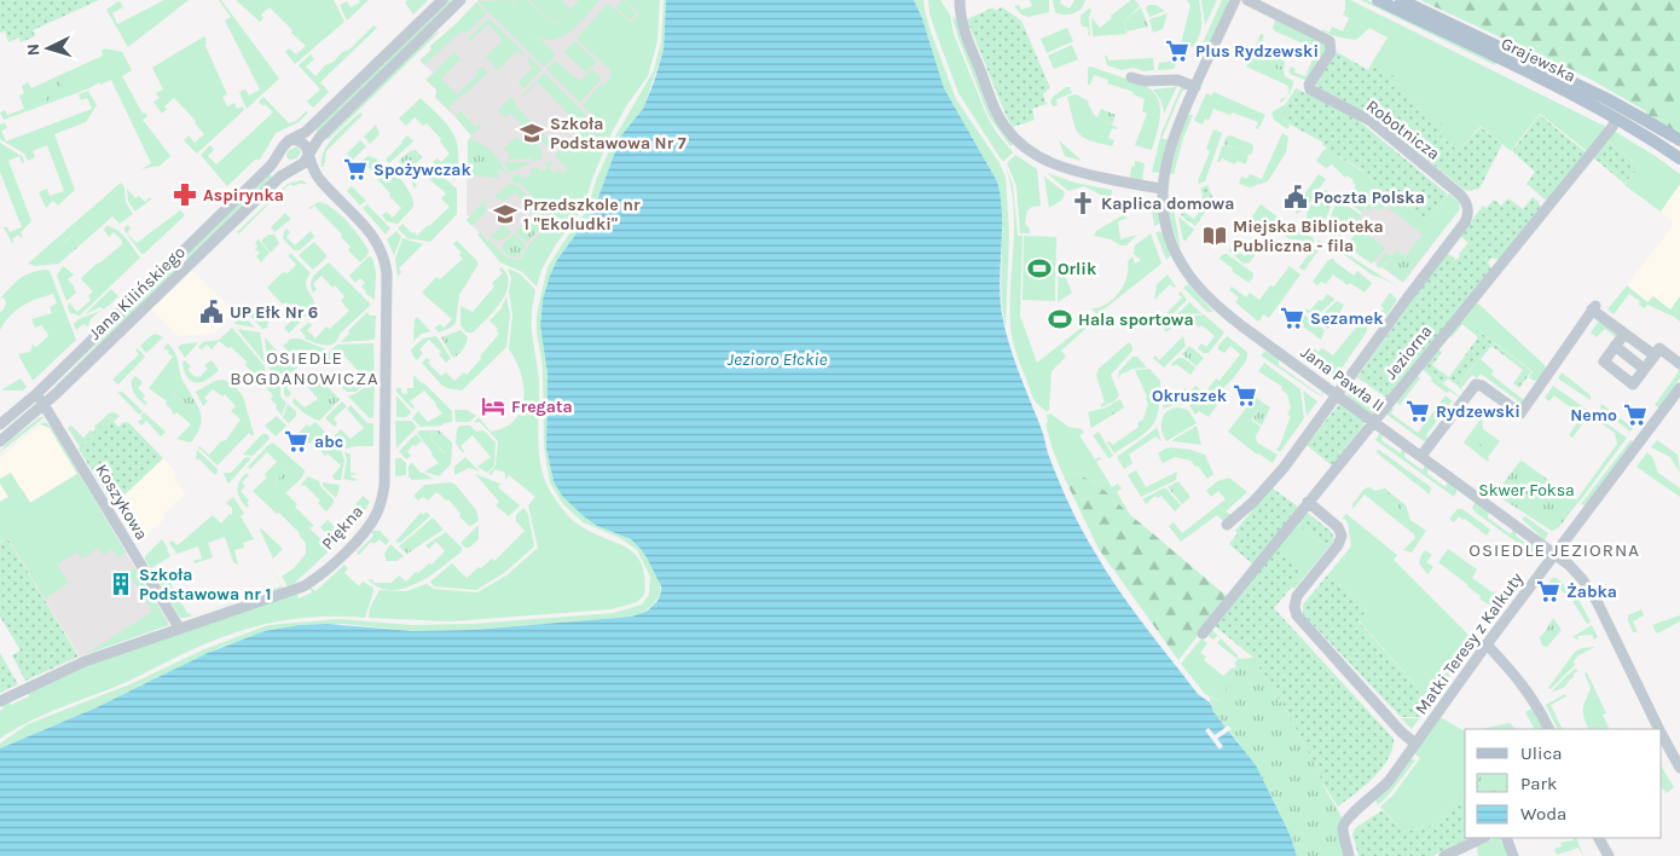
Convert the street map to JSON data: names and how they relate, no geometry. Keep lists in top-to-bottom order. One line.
{"streets":{"main road":["Grajewska"],"street":["Robotnicza","Jana Kilińskiego","Jeziorna","Jana Pawła II","Koszykowa","Piękna","Matki Teresy z Kalkuty"]},"crossings":[["Grajewska","Jeziorna"],["Robotnicza","Jana Pawła II"],["Jana Kilińskiego","Koszykowa"],["Jana Kilińskiego","Piękna"],["Jeziorna","Jana Pawła II"],["Jana Pawła II","Matki Teresy z Kalkuty"],["Koszykowa","Piękna"]],"districts":["OSIEDLE BOGDANOWICZA","OSIEDLE JEZIORNA"],"water":["Jezioro Ełckie"],"parks":["Skwer Foksa"],"places":{"supermarket":["Plus Rydzewski","Spożywczak","Sezamek","Okruszek","Rydzewski","Nemo","abc","Żabka"],"school or university":["Szkoła Podstawowa Nr 7","Przedszkole nr 1 \"Ekoludki\""],"pharmacy":["Aspirynka"],"public building":["Poczta Polska","UP Ełk Nr 6"],"church":["Kaplica domowa"],"library":["Miejska Biblioteka Publiczna - fila"],"sports":["Orlik","Hala sportowa"],"hotel":["Fregata"],"building":["Szkoła Podstawowa nr 1"]},"legend":["Ulica","Park","Woda"],"north":"left"}
